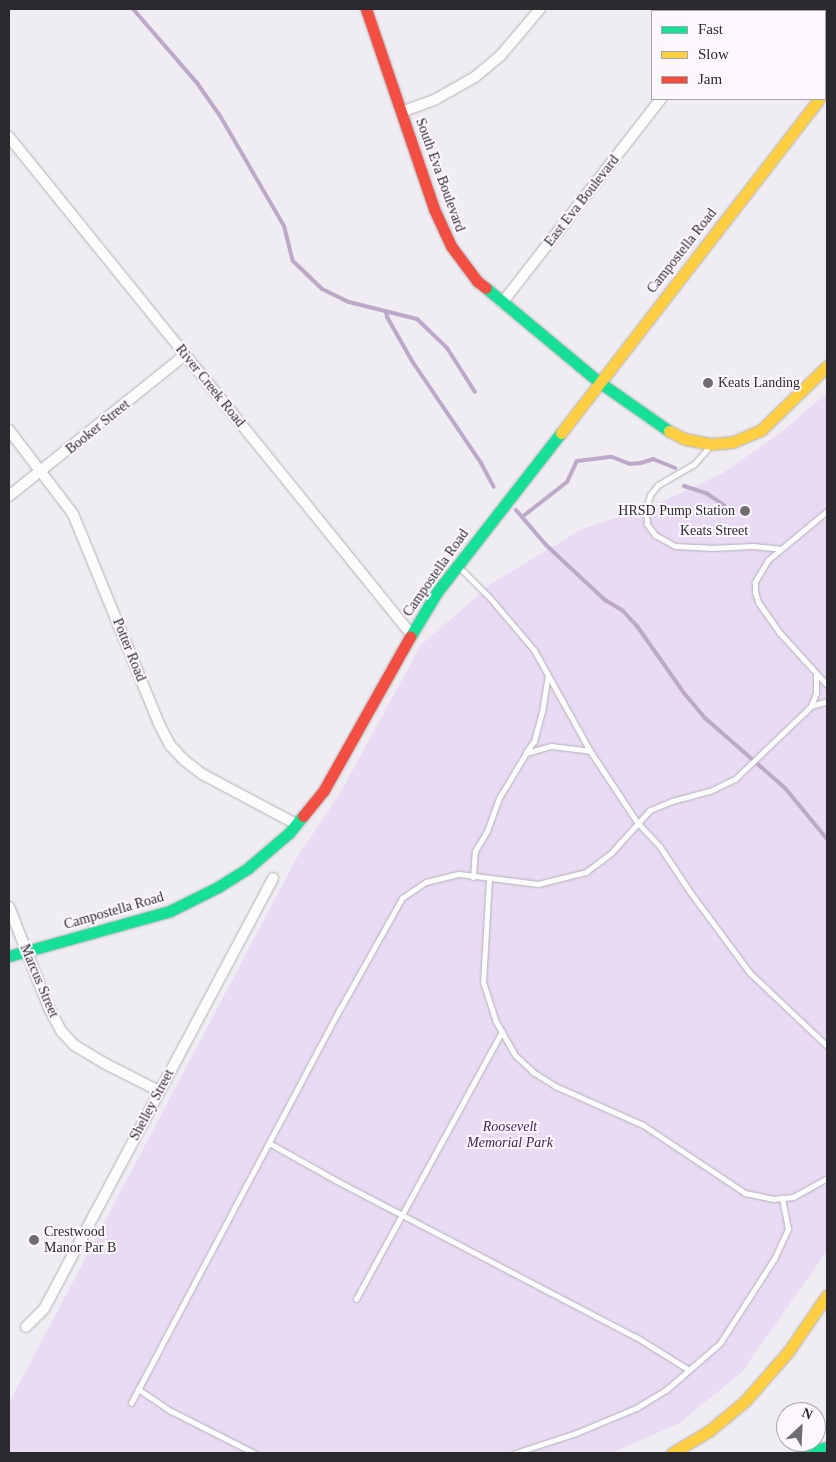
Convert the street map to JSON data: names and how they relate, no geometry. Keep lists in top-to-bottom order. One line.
{"streets":{"main road":["South Eva Boulevard","Campostella Road"],"street":["East Eva Boulevard","River Creek Road","Booker Street","Potter Road","Marcus Street","Shelley Street"],"lane":["Keats Street"]},"crossings":[["South Eva Boulevard","East Eva Boulevard"],["South Eva Boulevard","Campostella Road"],["Campostella Road","River Creek Road"],["Campostella Road","Potter Road"],["Campostella Road","Marcus Street"],["River Creek Road","Booker Street"],["Booker Street","Potter Road"],["Marcus Street","Shelley Street"]],"parks":["Roosevelt Memorial Park"],"places":["Keats Landing","HRSD Pump Station","Crestwood Manor Par B"],"legend":["Fast","Slow","Jam"],"north":"top right"}
